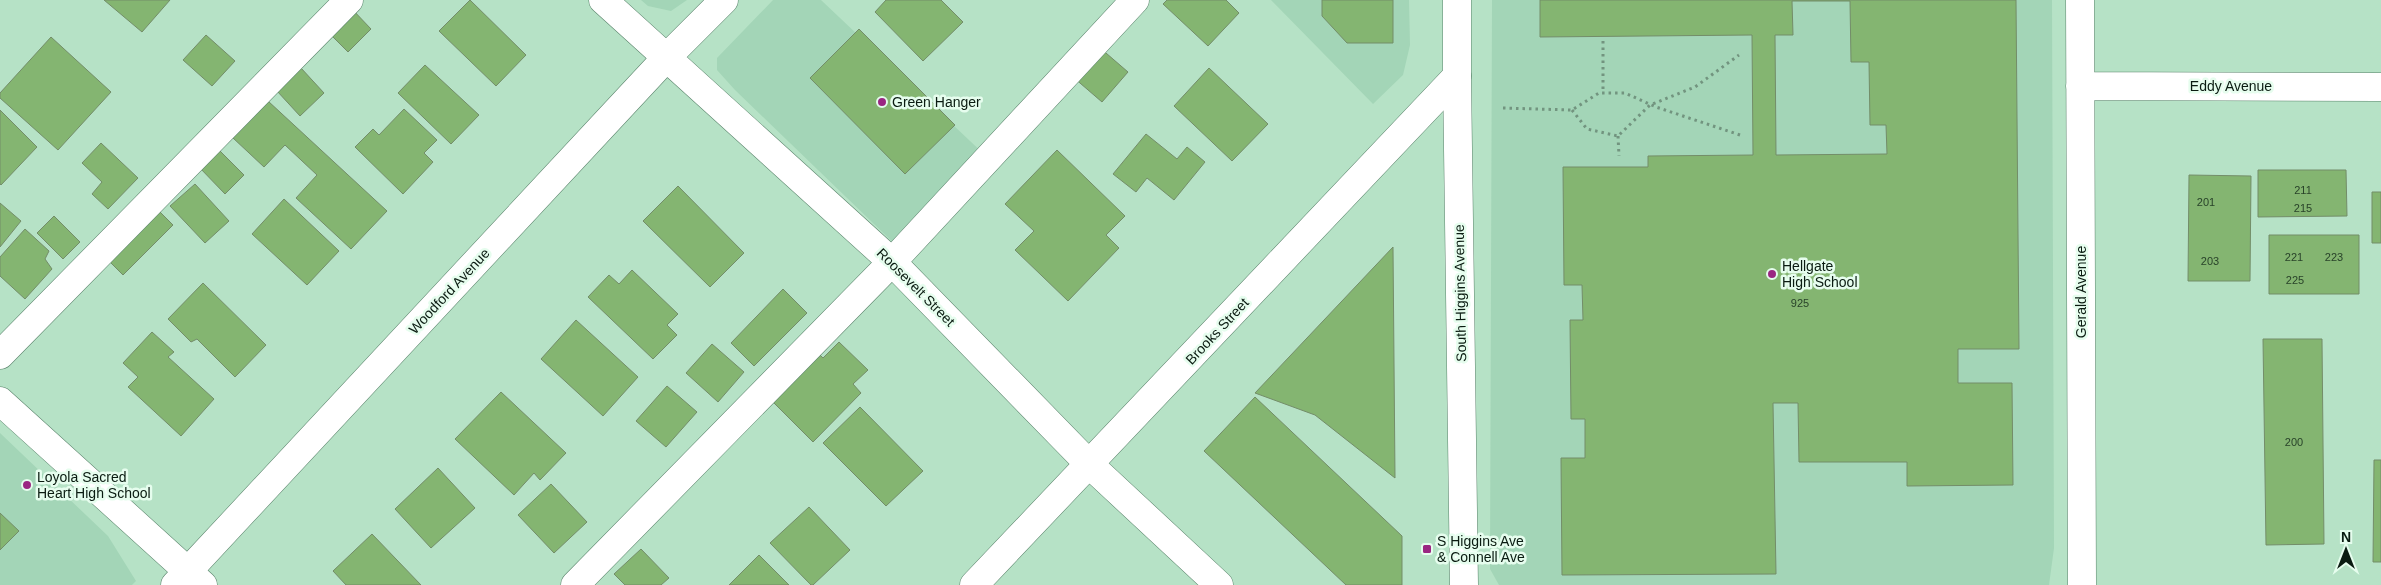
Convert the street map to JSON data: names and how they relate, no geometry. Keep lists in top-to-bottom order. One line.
{"streets":{"main road":["Eddy Avenue","Roosevelt Street","Woodford Avenue","Gerald Avenue","South Higgins Avenue","Brooks Street"]},"crossings":[["Eddy Avenue","Gerald Avenue"],["Roosevelt Street","Woodford Avenue"],["Roosevelt Street","Brooks Street"],["South Higgins Avenue","Brooks Street"]],"places":{"other":["Green Hanger","Hellgate High School","Loyola Sacred Heart High School"],"transit":["S Higgins Ave & Connell Ave"]},"house_numbers":["211","201","215","221","223","203","225","925","200"],"north":"top"}
